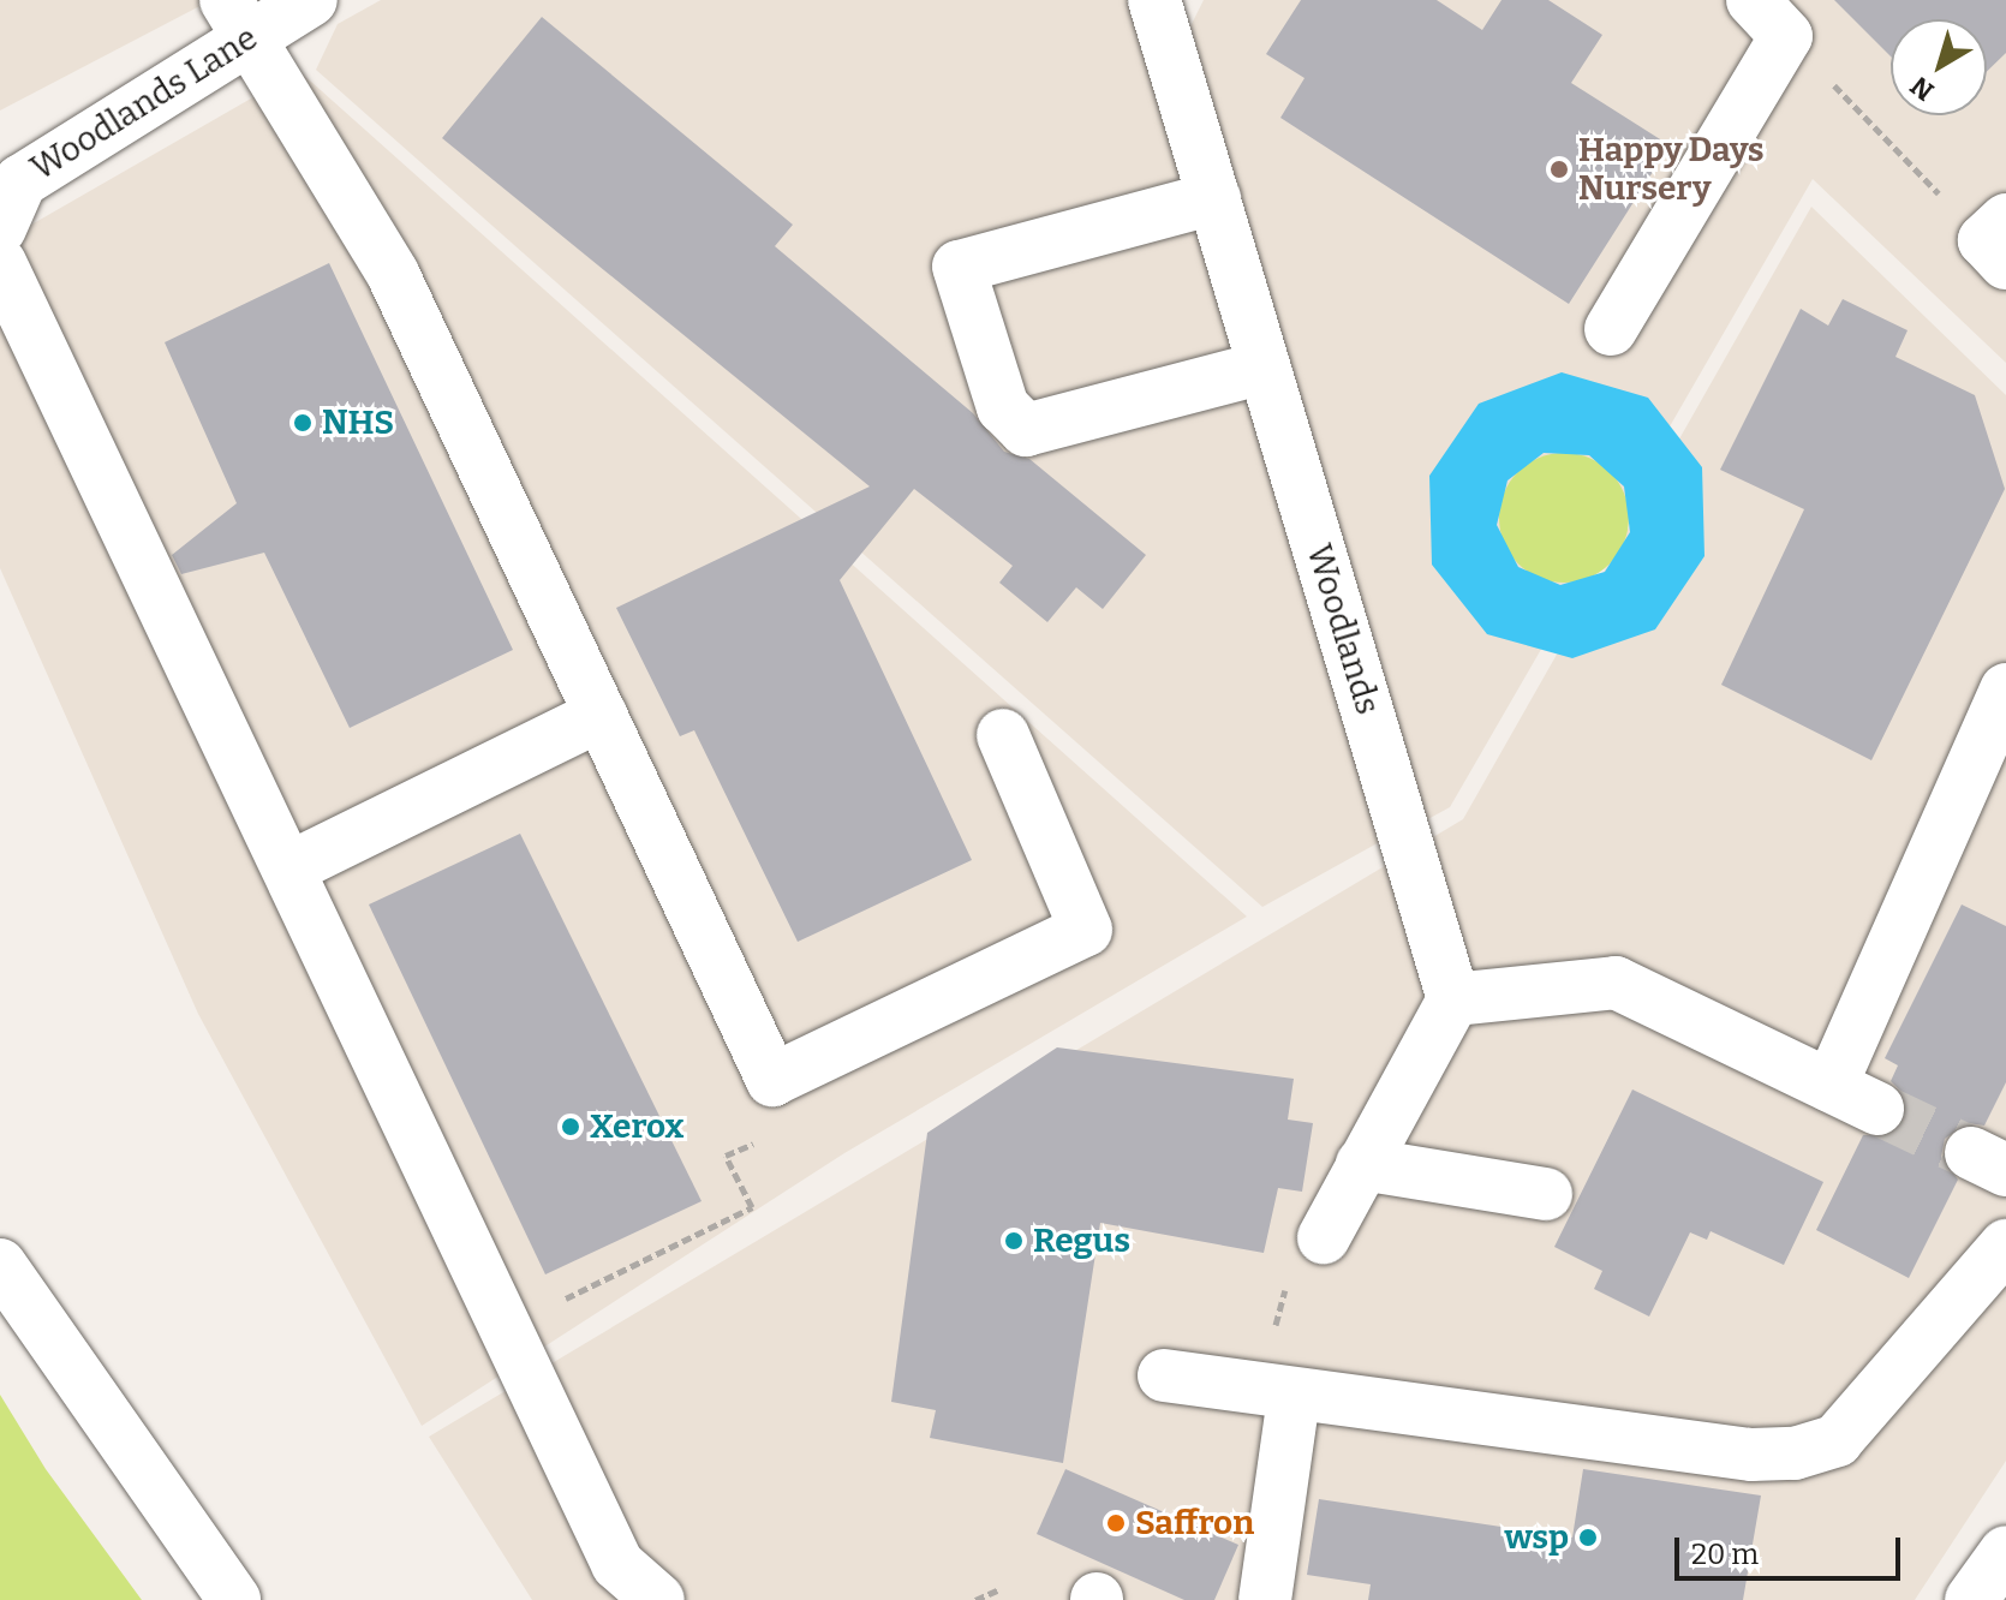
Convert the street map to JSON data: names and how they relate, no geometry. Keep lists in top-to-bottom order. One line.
{"streets":{"main road":["Woodlands Lane","Woodlands"]},"places":["Happy Days Nursery","NHS","Xerox","Regus","Saffron","wsp"],"scale_bar":"20 m","north":"bottom left"}
